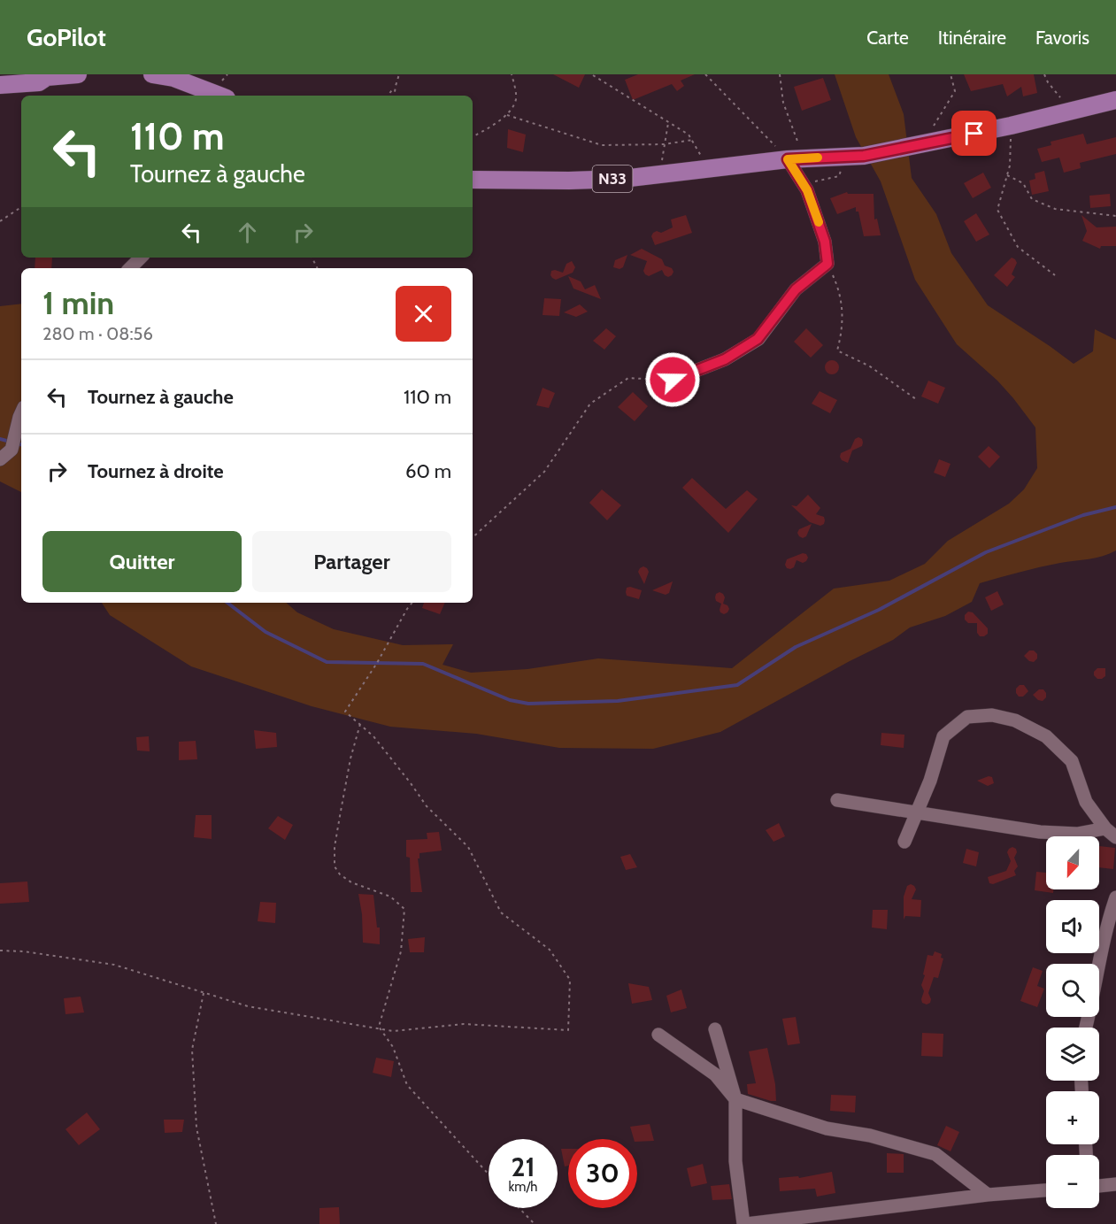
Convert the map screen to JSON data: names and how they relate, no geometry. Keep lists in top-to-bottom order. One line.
{"streets":{"main road":["N33"]},"north":"bottom","page":{"header":"GoPilot","nav":["Carte","Itinéraire","Favoris"],"turn":["110 m","Tournez à gauche"],"heading":["1 min","280 m · 08:56"],"list":[{"name":"Tournez à gauche","value":"110 m"},{"name":"Tournez à droite","value":"60 m"}],"buttons":["Quitter","Partager"],"map_buttons":["+","−"],"speed":"21 km/h","limit":"30"}}
